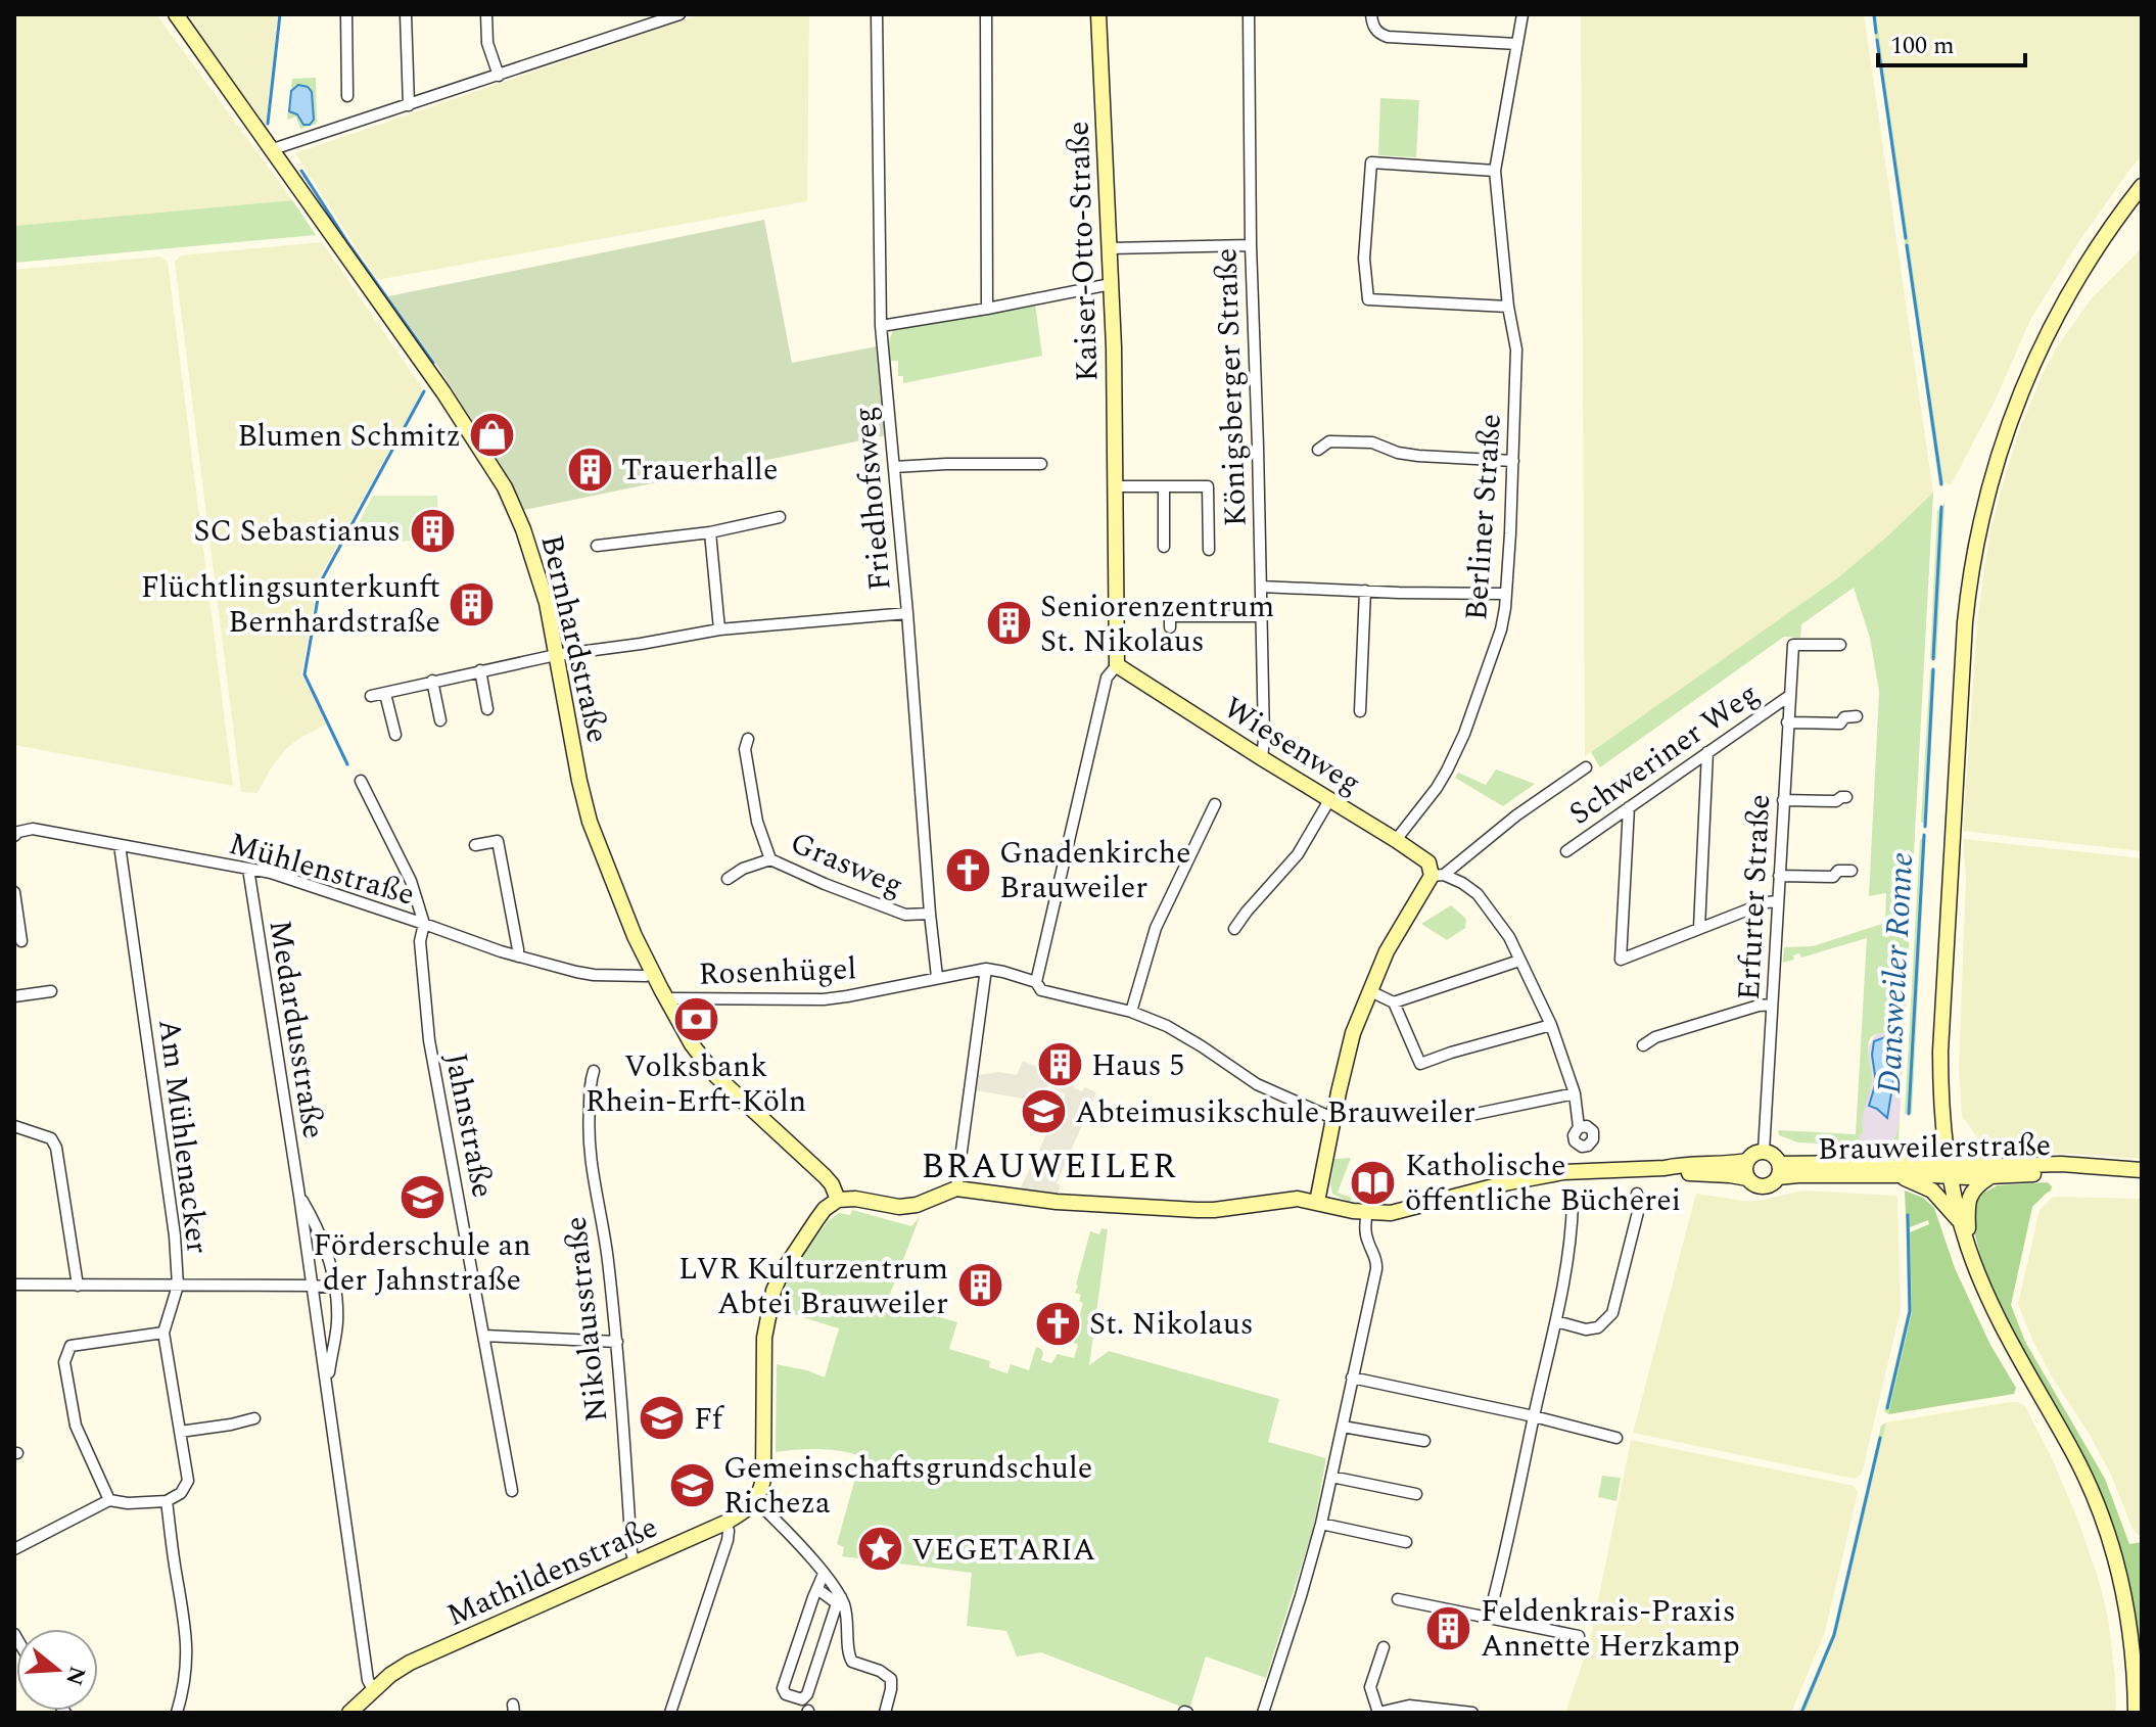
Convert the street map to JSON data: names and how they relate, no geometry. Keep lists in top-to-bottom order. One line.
{"streets":{"street":["Kaiser-Otto-Straße","Königsberger Straße","Friedhofsweg","Berliner Straße","Bernhardstraße","Wiesenweg","Schweriner Weg","Grasweg","Mühlenstraße","Erfurter Straße","Rosenhügel","Medardusstraße","Jahnstraße","Am Mühlenacker","Brauweilerstraße","Nikolausstraße","Mathildenstraße"]},"crossings":[["Kaiser-Otto-Straße","Wiesenweg"],["Königsberger Straße","Wiesenweg"],["Friedhofsweg","Grasweg"],["Friedhofsweg","Rosenhügel"],["Berliner Straße","Wiesenweg"],["Bernhardstraße","Mühlenstraße"],["Bernhardstraße","Rosenhügel"],["Schweriner Weg","Erfurter Straße"],["Mühlenstraße","Medardusstraße"],["Mühlenstraße","Jahnstraße"],["Mühlenstraße","Am Mühlenacker"],["Erfurter Straße","Brauweilerstraße"],["Medardusstraße","Mathildenstraße"],["Nikolausstraße","Mathildenstraße"]],"districts":["BRAUWEILER"],"water":["Dansweiler Ronne"],"places":{"shop":["Blumen Schmitz"],"building":["Trauerhalle","SC Sebastianus","Flüchtlingsunterkunft Bernhardstraße","Seniorenzentrum St. Nikolaus","Haus 5","LVR Kulturzentrum Abtei Brauweiler","Feldenkrais-Praxis Annette Herzkamp"],"church":["Gnadenkirche Brauweiler","St. Nikolaus"],"bank":["Volksbank Rhein-Erft-Köln"],"school or university":["Abteimusikschule Brauweiler","Förderschule an der Jahnstraße","Ff","Gemeinschaftsgrundschule Richeza"],"library":["Katholische öffentliche Bücherei"],"place":["VEGETARIA"]},"scale_bar":"100 m","north":"right"}
